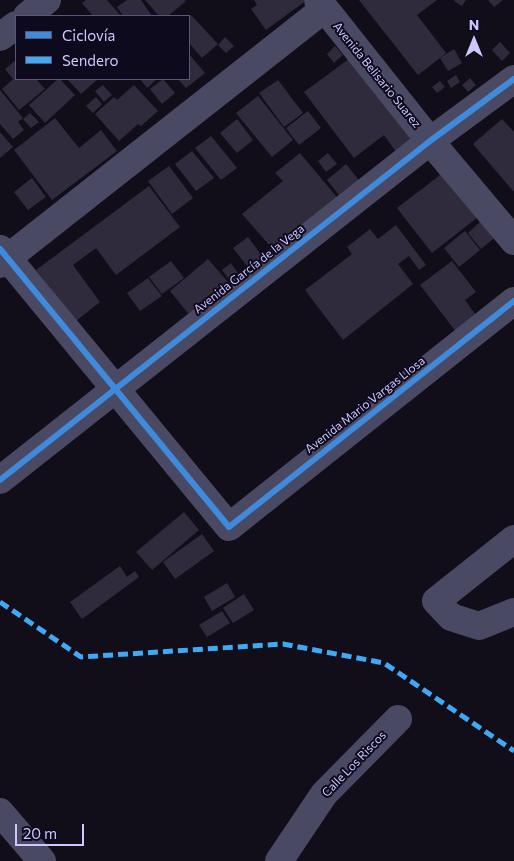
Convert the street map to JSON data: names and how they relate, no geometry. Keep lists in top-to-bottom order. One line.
{"streets":{"street":["Avenida Belisario Suarez","Avenida García de la Vega","Avenida Mario Vargas Llosa","Calle Los Riscos"]},"crossings":[["Avenida Belisario Suarez","Avenida García de la Vega"],["Avenida García de la Vega","Avenida Mario Vargas Llosa"]],"legend":["Ciclovía","Sendero"],"scale_bar":"20 m","north":"top"}
